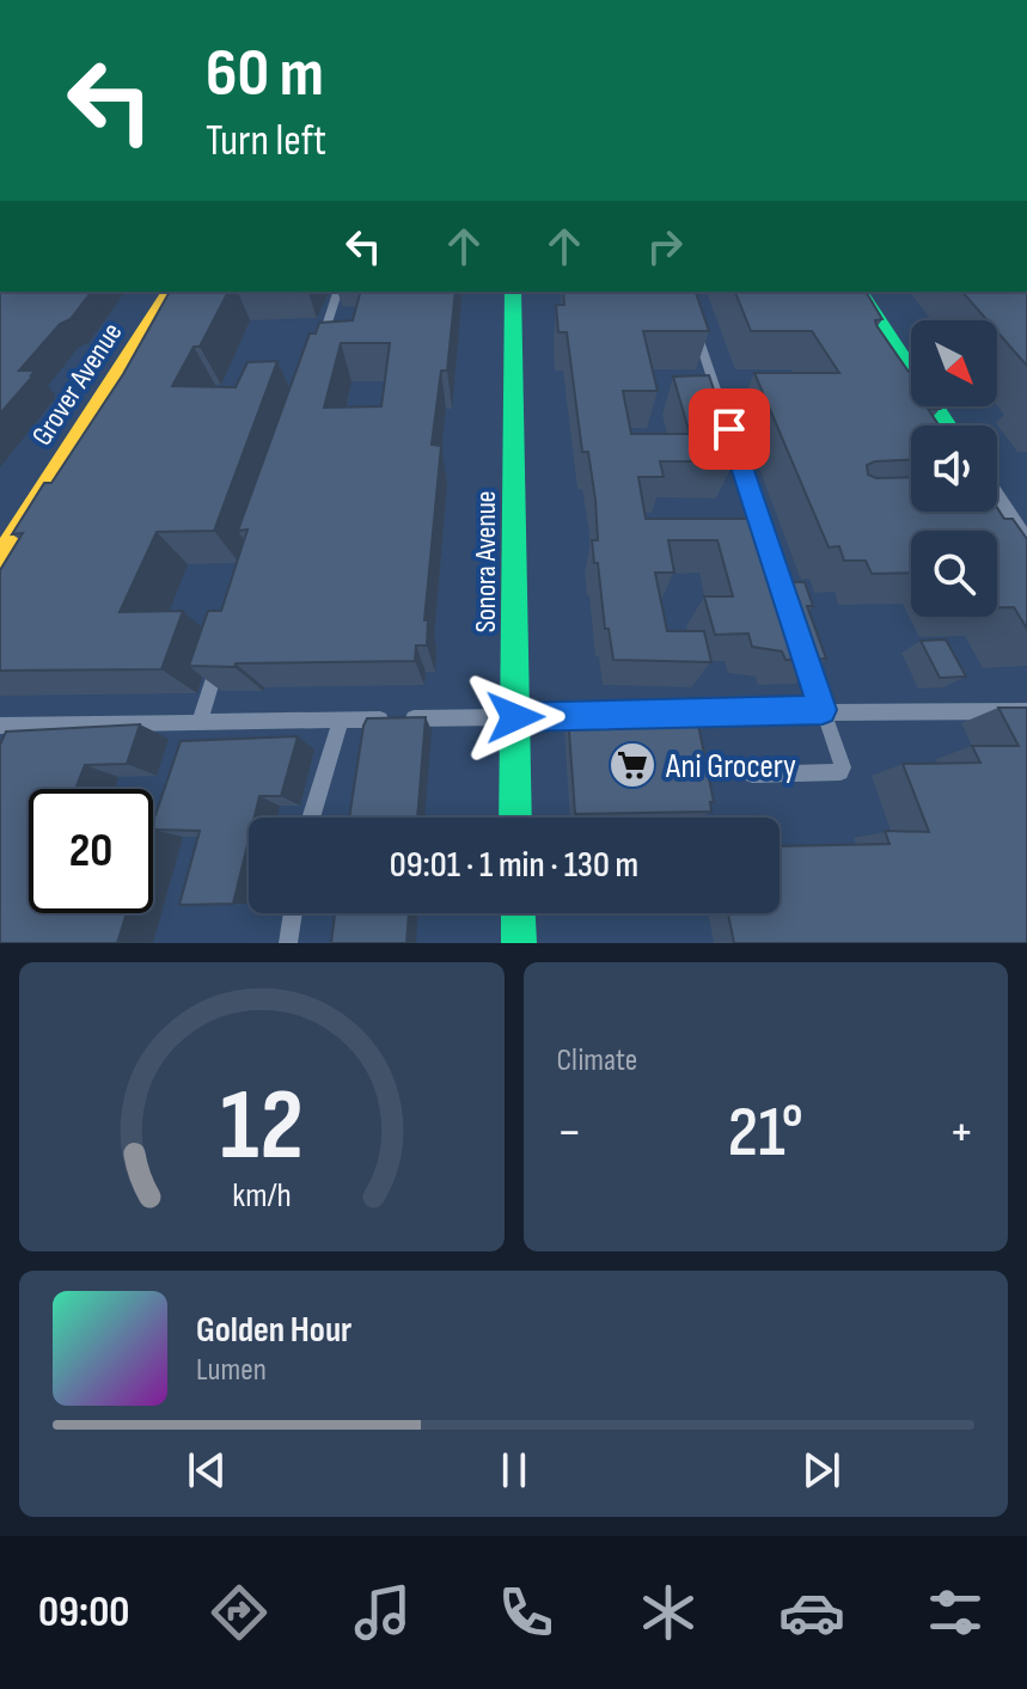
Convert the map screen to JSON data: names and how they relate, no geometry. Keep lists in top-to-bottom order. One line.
{"streets":{"street":["Grover Avenue","Sonora Avenue"]},"places":{"supermarket":["Ani Grocery"]},"north":"bottom right","page":{"turn":["60 m","Turn left"],"limit":"20","trip":"09:01 · 1 min · 130 m","tile":"Climate","heat":["−","21°","+"],"song":["Golden Hour","Lumen"],"tabs":"09:00","gauge":["12","km/h"]}}
